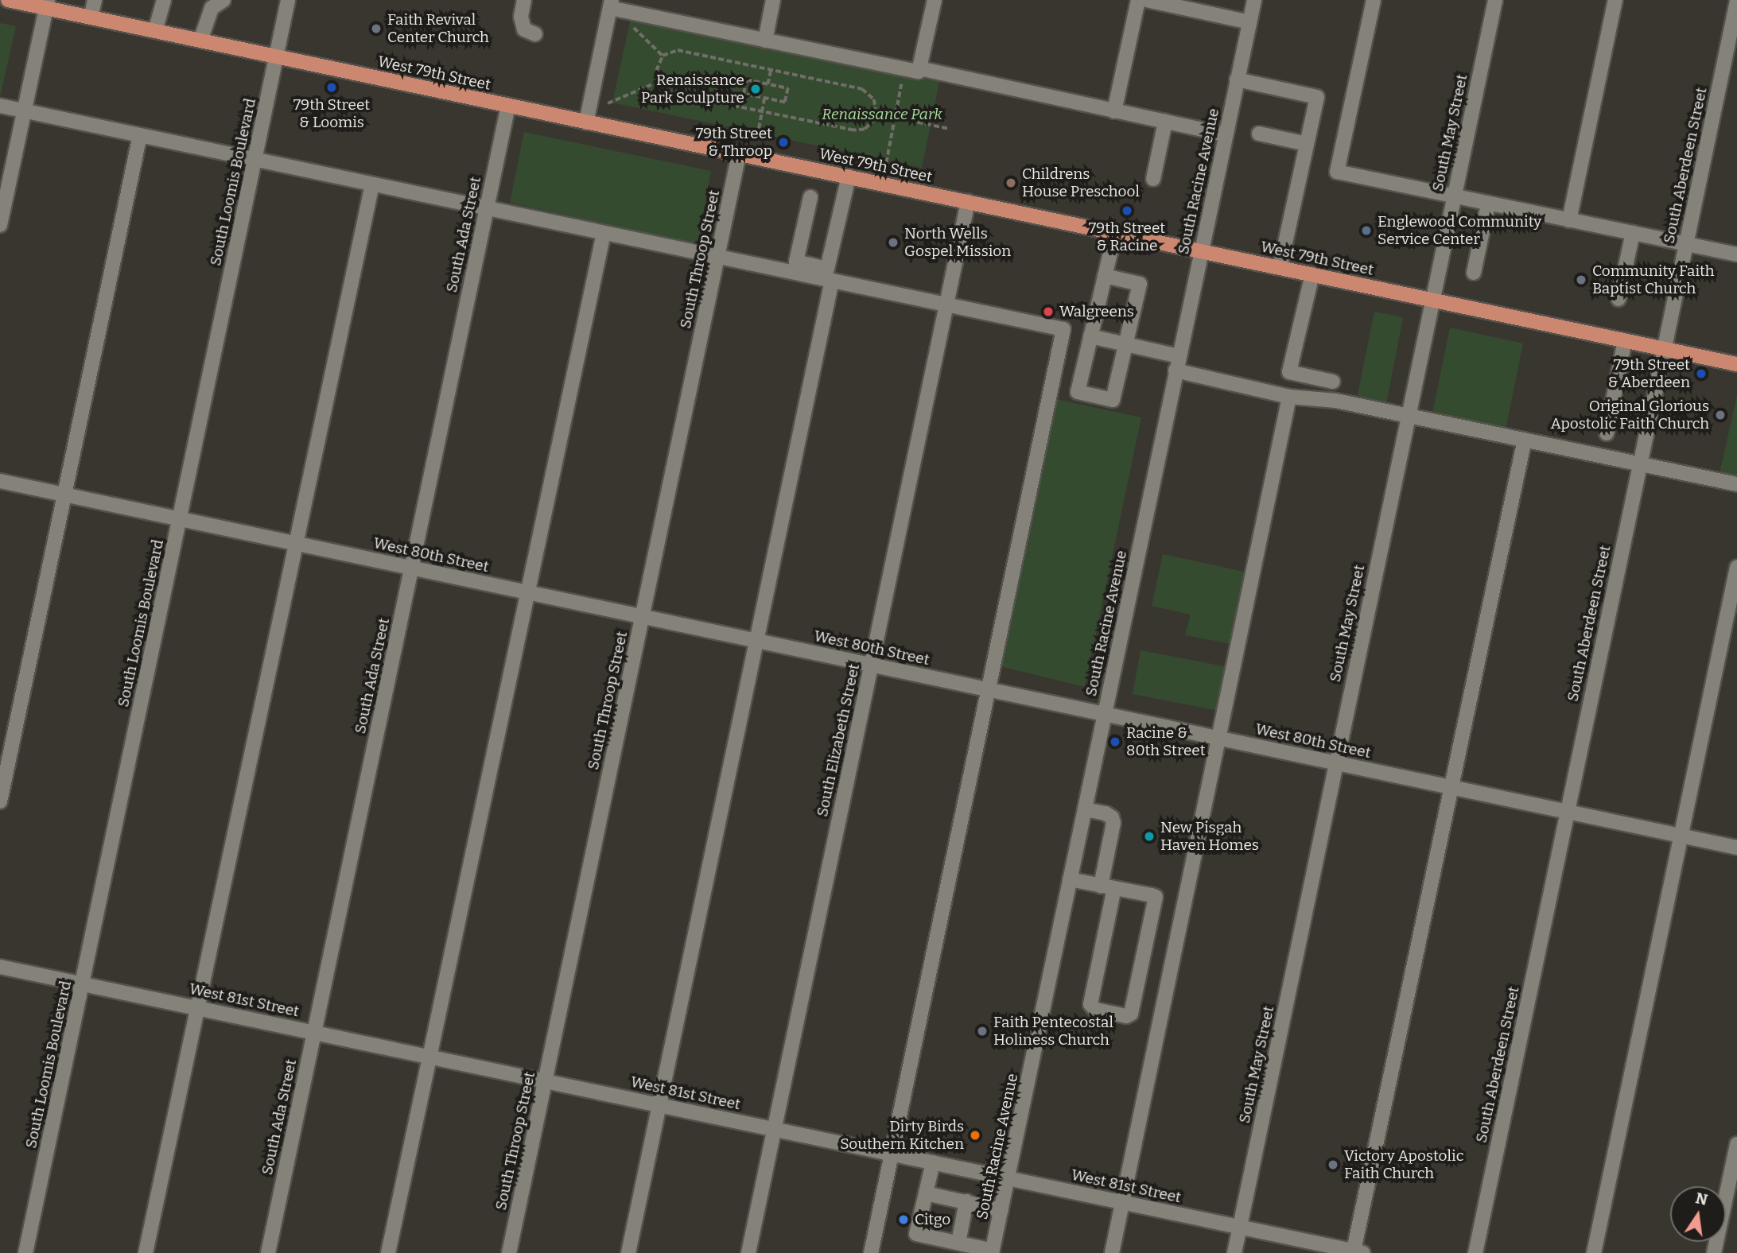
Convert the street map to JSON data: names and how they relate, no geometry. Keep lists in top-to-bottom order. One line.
{"streets":{"main road":["West 79th Street"],"street":["South May Street","South Aberdeen Street","South Racine Avenue","South Loomis Boulevard","South Ada Street","South Throop Street","West 80th Street","South Elizabeth Street","West 81st Street"]},"crossings":[["West 79th Street","South May Street"],["West 79th Street","South Aberdeen Street"],["West 79th Street","South Racine Avenue"],["West 79th Street","South Loomis Boulevard"],["West 79th Street","South Ada Street"],["West 79th Street","South Throop Street"],["West 79th Street","South Elizabeth Street"],["South May Street","West 80th Street"],["South May Street","West 81st Street"],["South Aberdeen Street","West 80th Street"],["South Racine Avenue","West 80th Street"],["South Racine Avenue","West 81st Street"],["South Loomis Boulevard","West 80th Street"],["South Loomis Boulevard","West 81st Street"],["South Ada Street","West 80th Street"],["South Ada Street","West 81st Street"],["South Throop Street","West 80th Street"],["South Throop Street","West 81st Street"],["West 80th Street","South Elizabeth Street"],["South Elizabeth Street","West 81st Street"]],"parks":["Renaissance Park"],"places":["Faith Revival Center Church","79th Street & Loomis","Renaissance Park Sculpture","79th Street & Throop","Childrens House Preschool","79th Street & Racine","Englewood Community Service Center","North Wells Gospel Mission","Community Faith Baptist Church","Walgreens","79th Street & Aberdeen","Original Glorious Apostolic Faith Church","Racine & 80th Street","New Pisgah Haven Homes","Faith Pentecostal Holiness Church","Dirty Birds Southern Kitchen","Victory Apostolic Faith Church","Citgo"],"north":"top"}
